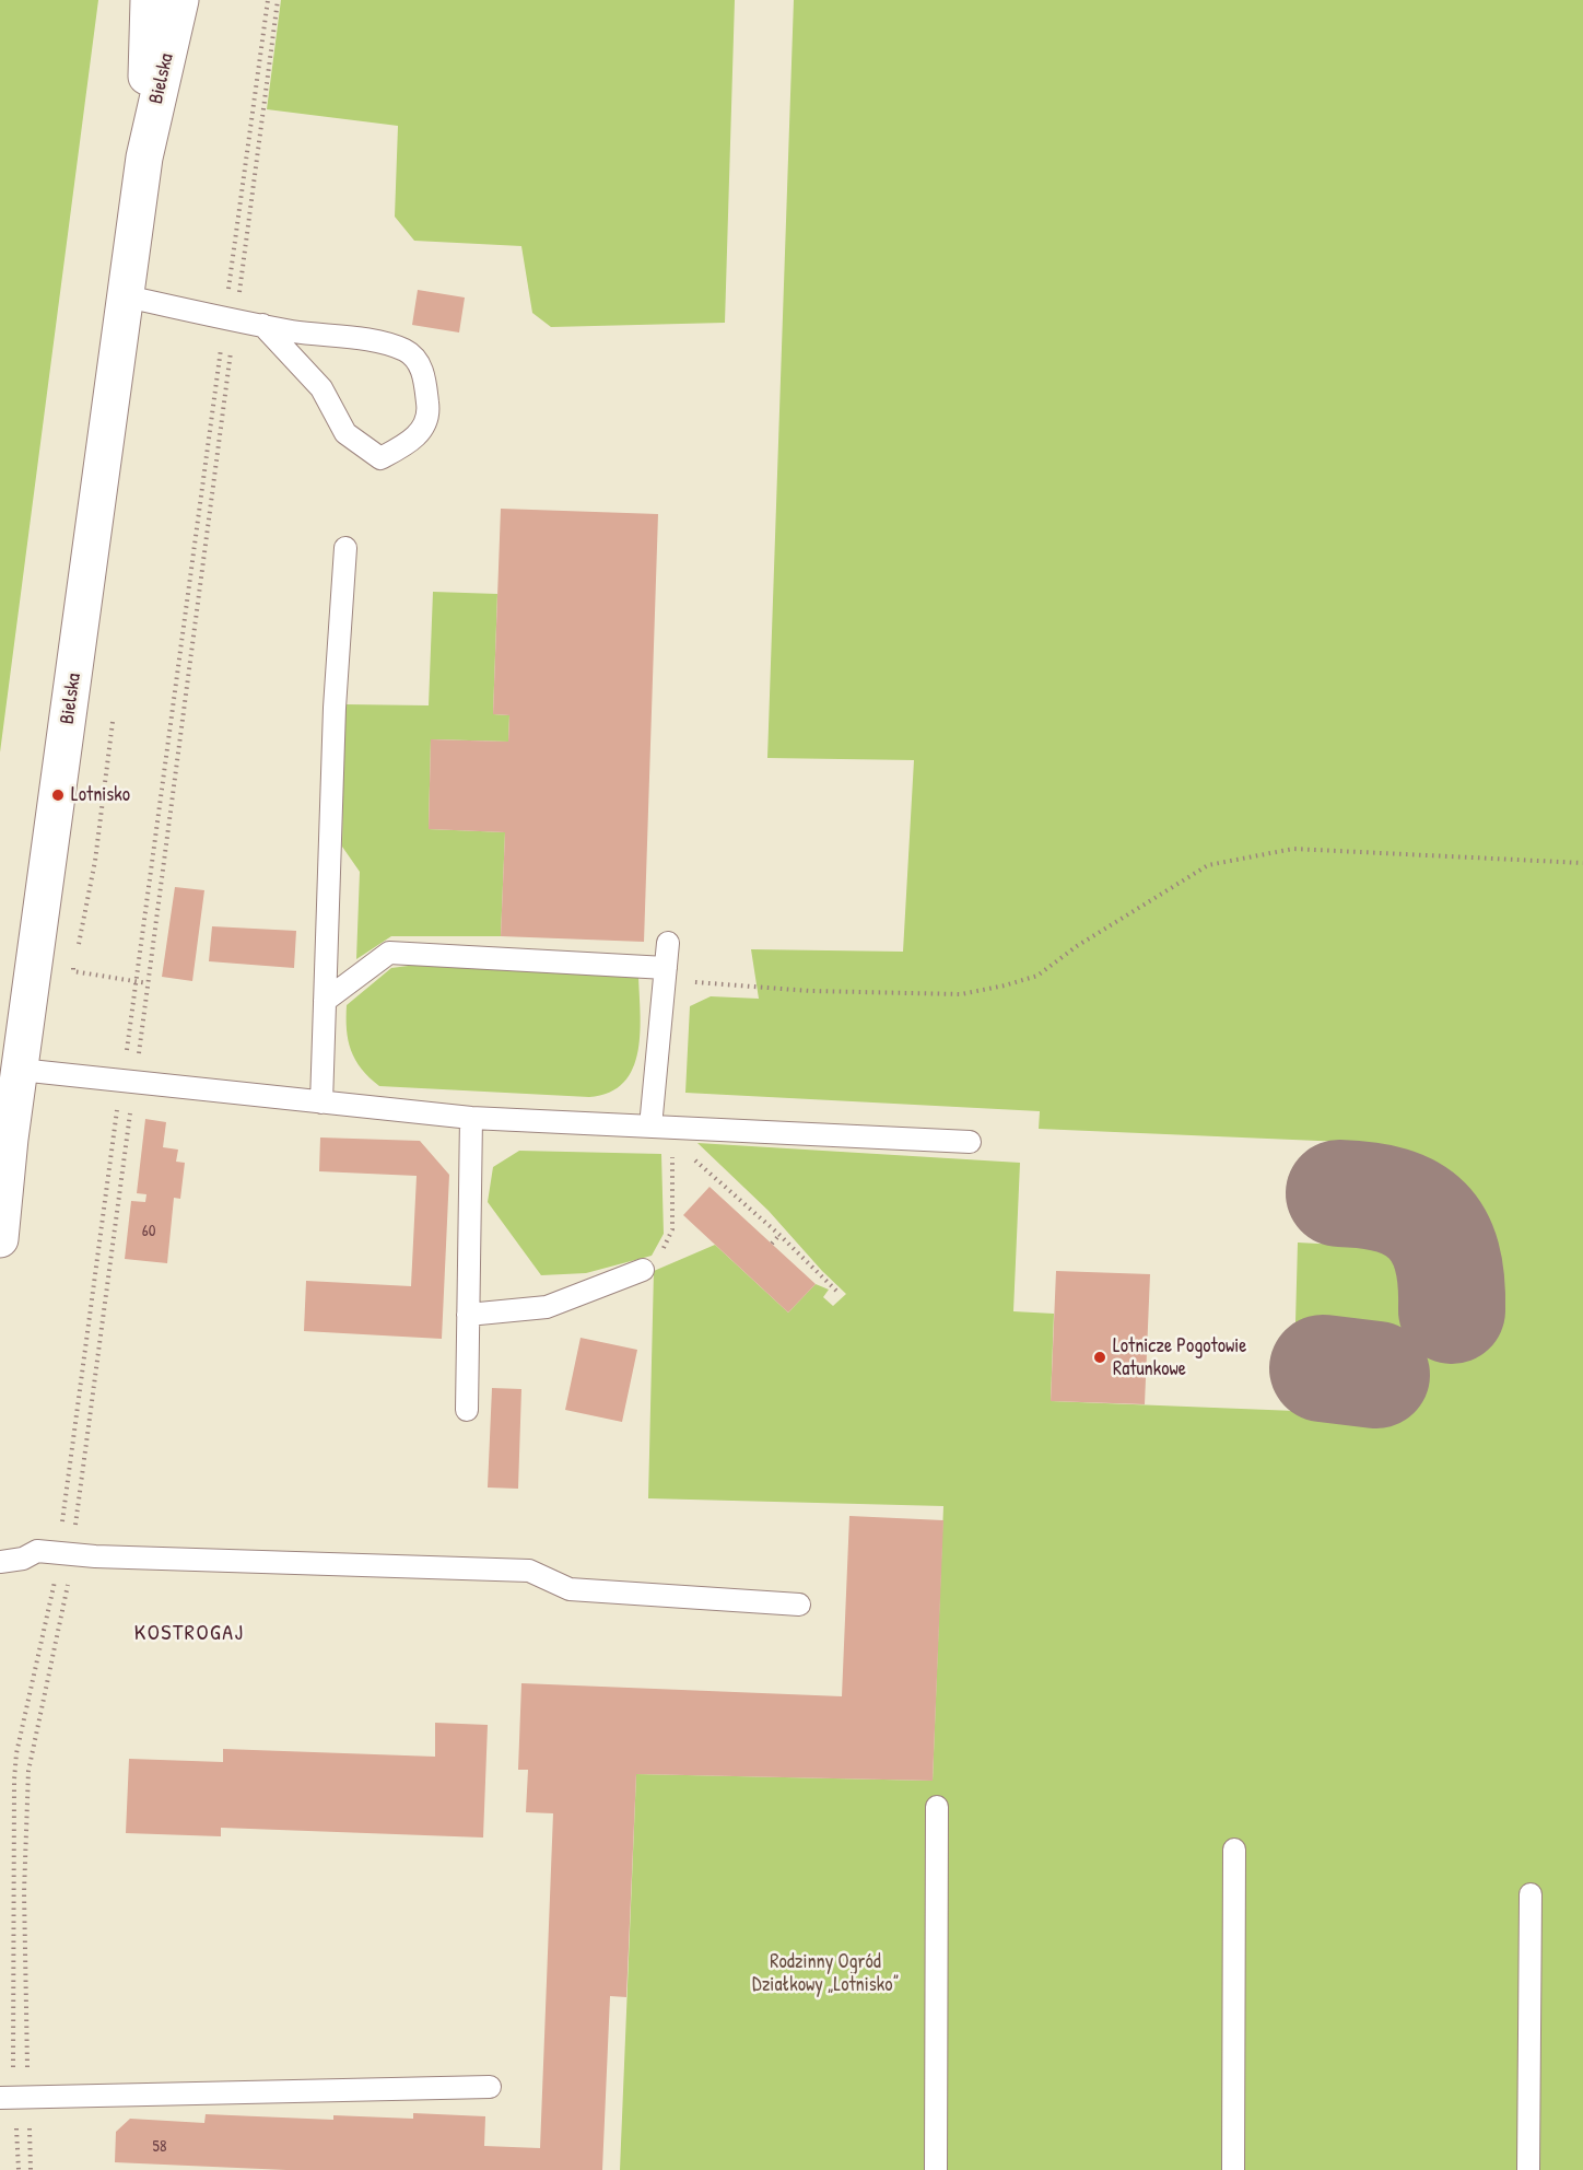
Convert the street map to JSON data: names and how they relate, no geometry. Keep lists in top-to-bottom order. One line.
{"streets":{"main road":["Bielska"]},"districts":["KOSTROGAJ"],"parks":["Rodzinny Ogród Działkowy „Lotnisko”"],"places":["Lotnisko","Lotnicze Pogotowie Ratunkowe"],"house_numbers":["60","58"]}
